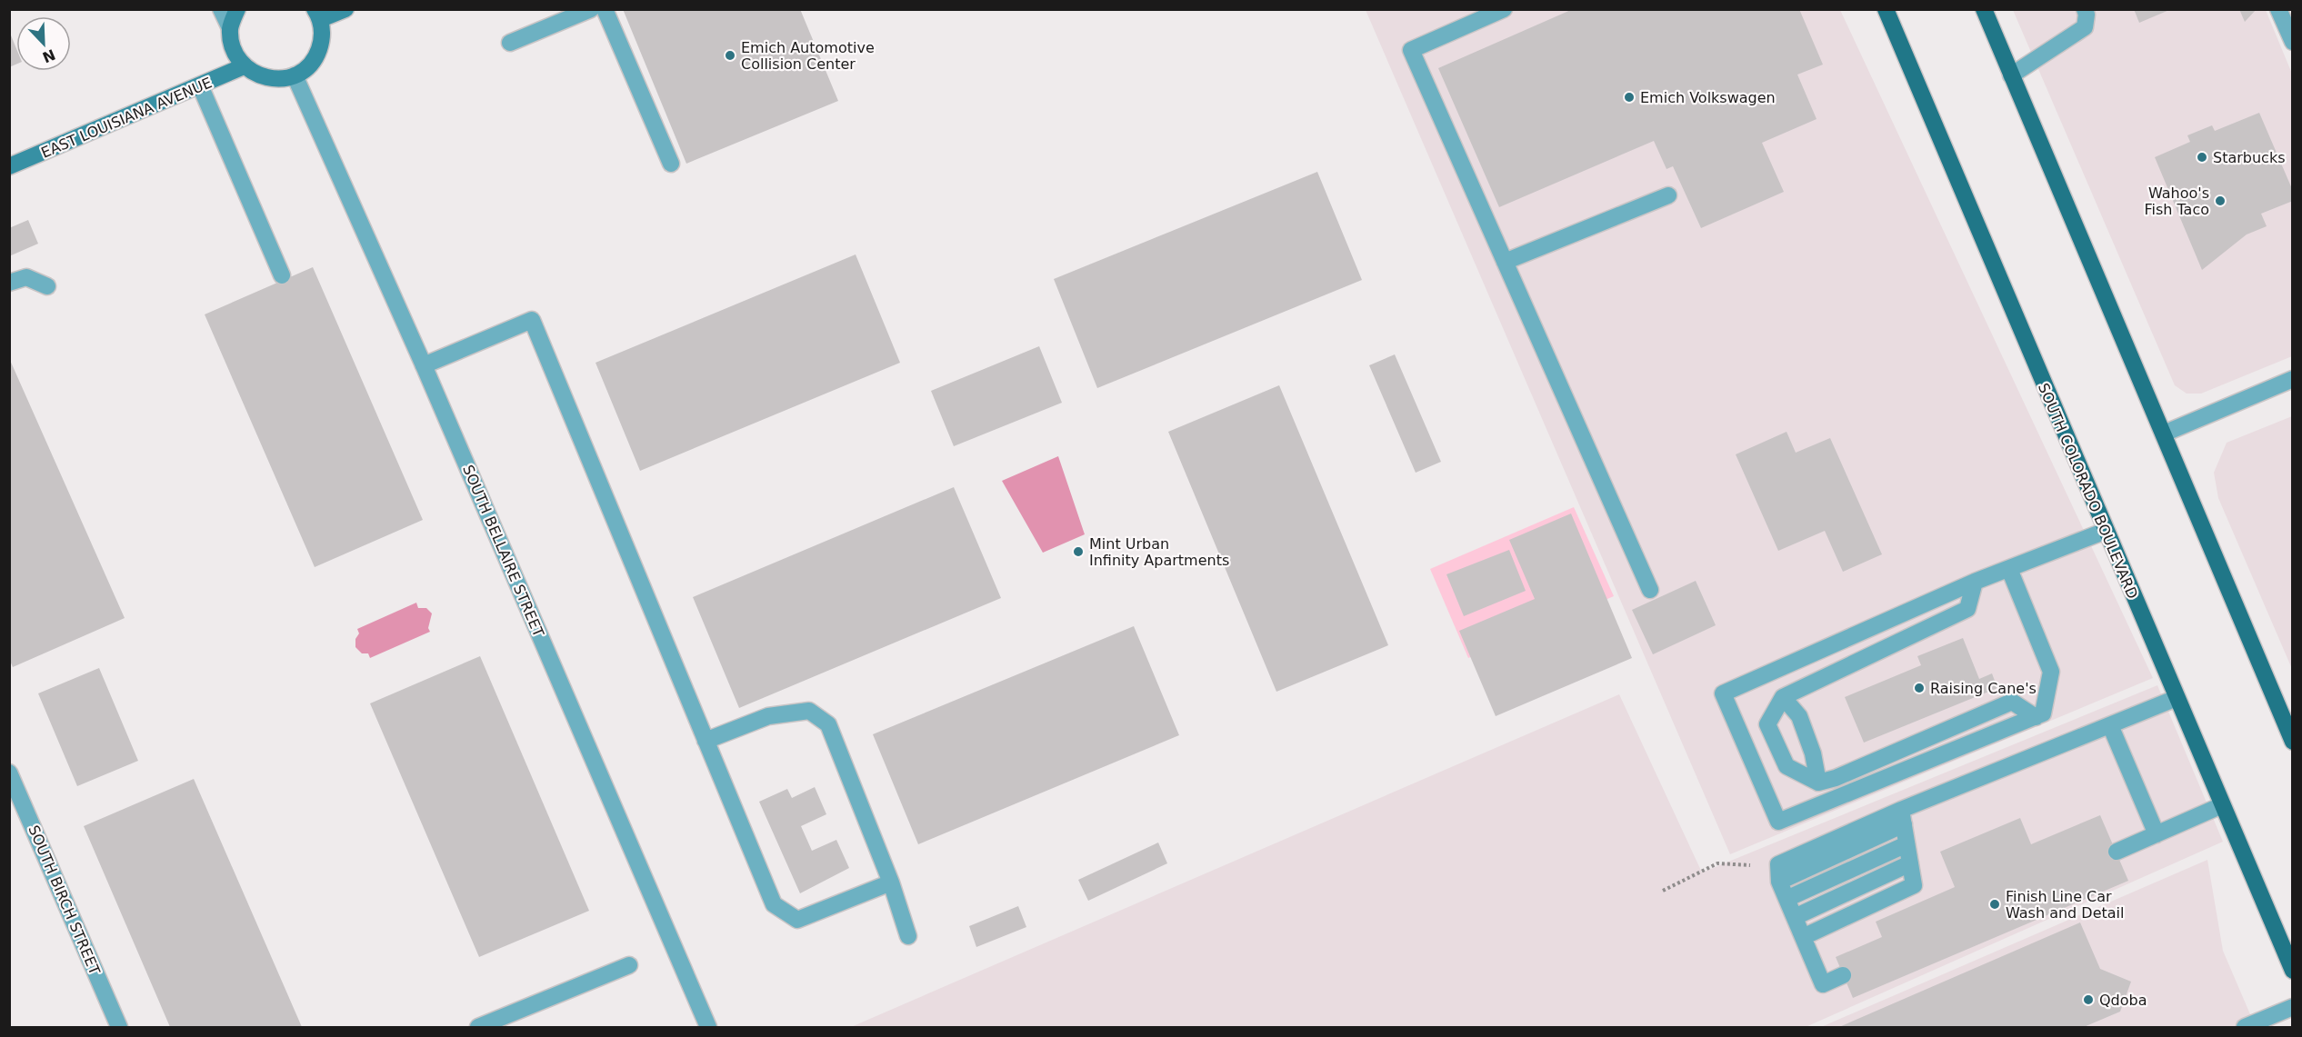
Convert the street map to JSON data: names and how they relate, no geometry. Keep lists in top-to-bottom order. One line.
{"streets":{"main road":["SOUTH COLORADO BOULEVARD"],"street":["EAST LOUISIANA AVENUE","SOUTH BELLAIRE STREET","SOUTH BIRCH STREET"]},"places":["Emich Automotive Collision Center","Emich Volkswagen","Starbucks","Wahoo's Fish Taco","Mint Urban Infinity Apartments","Raising Cane's","Finish Line Car Wash and Detail","Qdoba"],"north":"bottom right"}
